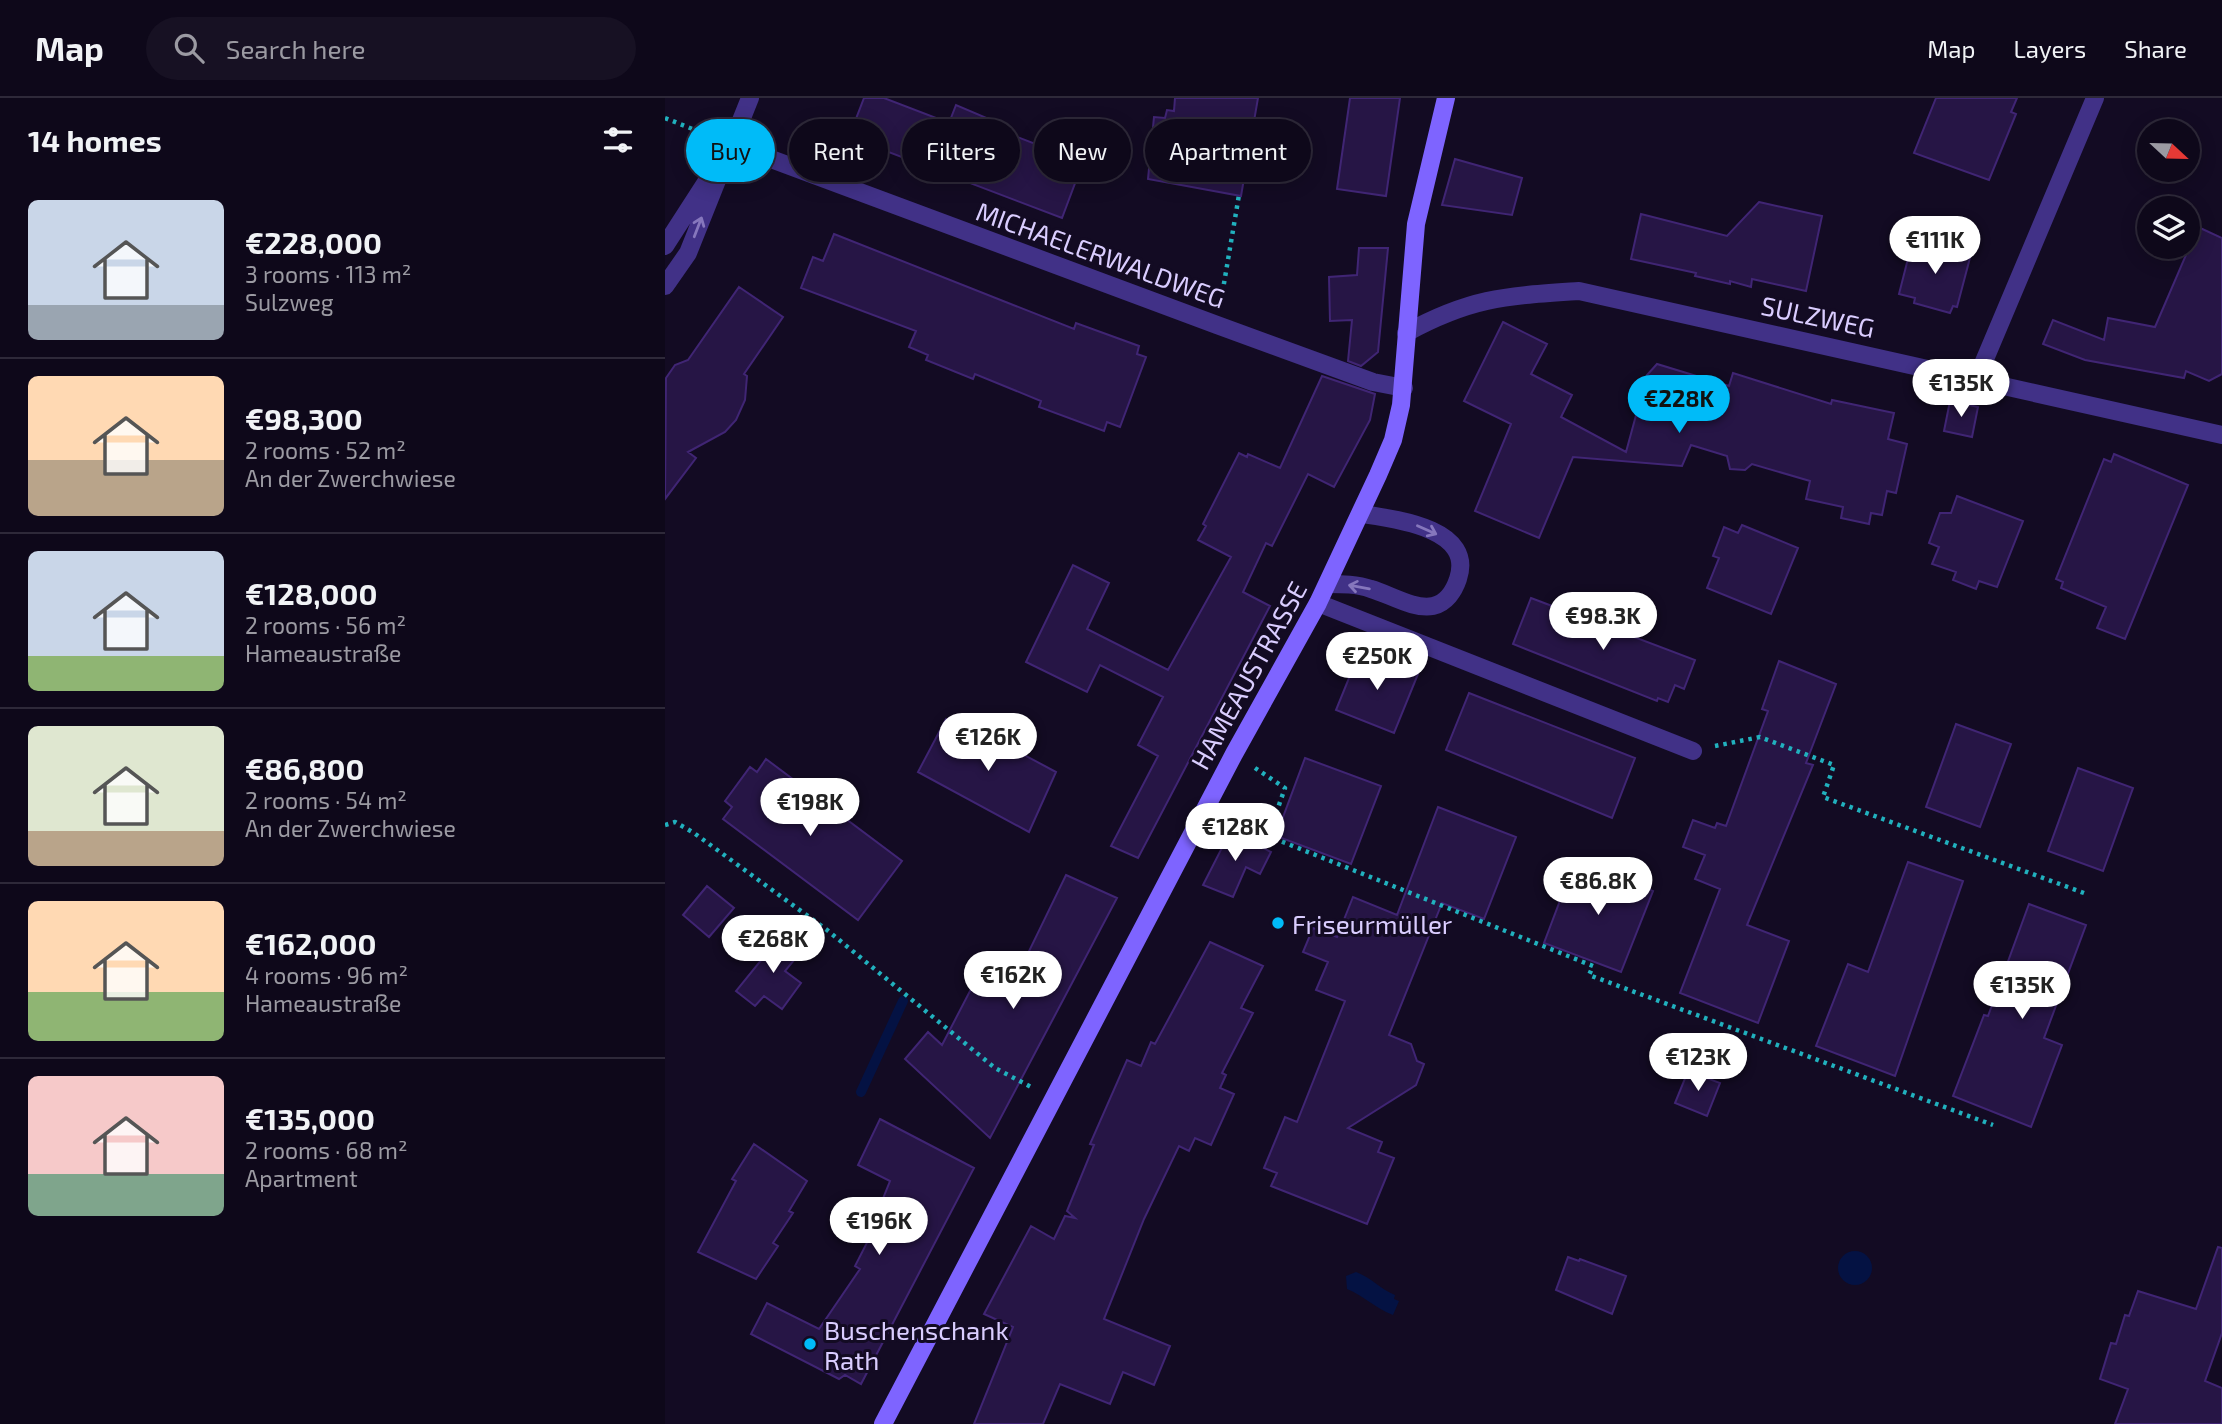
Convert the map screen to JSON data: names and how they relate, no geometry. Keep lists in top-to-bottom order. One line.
{"streets":{"main road":["HAMEAUSTRASSE"],"street":["MICHAELERWALDWEG","SULZWEG"]},"crossings":[["MICHAELERWALDWEG","HAMEAUSTRASSE"],["SULZWEG","HAMEAUSTRASSE"]],"places":["Friseurmüller","Buschenschank Rath"],"north":"right","page":{"header":"Map","search":"Search here","nav":["Map","Layers","Share"],"heading":"14 homes","chip":["Buy","Rent","Filters","New","Apartment"],"list":[{"name":"€228,000","note":"3 rooms · 113 m² · Sulzweg"},{"name":"€98,300","note":"2 rooms · 52 m² · An der Zwerchwiese"},{"name":"€128,000","note":"2 rooms · 56 m² · Hameaustraße"},{"name":"€86,800","note":"2 rooms · 54 m² · An der Zwerchwiese"},{"name":"€162,000","note":"4 rooms · 96 m² · Hameaustraße"},{"name":"€135,000","note":"2 rooms · 68 m² · Apartment"}],"price":["€111K","€135K","€228K","€98.3K","€250K","€126K","€198K","€128K","€86.8K","€268K","€162K","€135K","€123K","€196K"]}}
